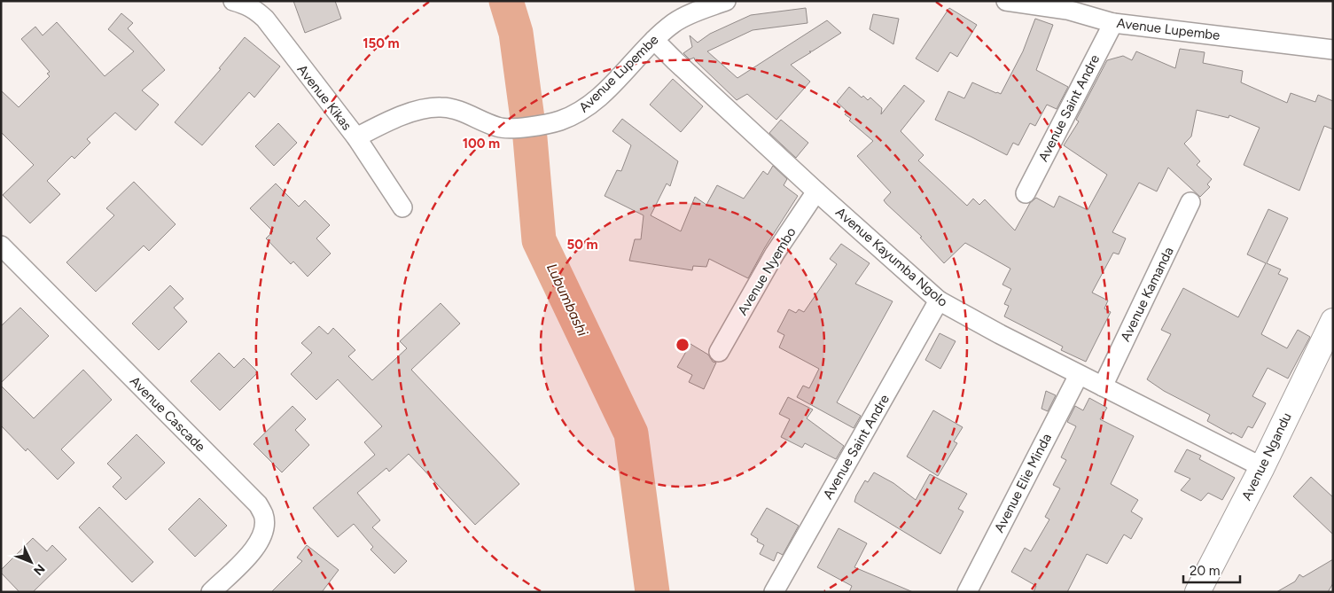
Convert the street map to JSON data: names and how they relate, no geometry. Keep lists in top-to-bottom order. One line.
{"streets":{"street":["Avenue Lupembe","Avenue Kikas","Avenue Saint Andre","Avenue Kayumba Ngolo","Avenue Nyembo","Avenue Kamanda","Avenue Cascade","Avenue Ngandu","Avenue Elie Minda"]},"crossings":[["Avenue Lupembe","Avenue Kikas"],["Avenue Lupembe","Avenue Saint Andre"],["Avenue Lupembe","Avenue Kayumba Ngolo"],["Avenue Saint Andre","Avenue Kayumba Ngolo"],["Avenue Kayumba Ngolo","Avenue Nyembo"],["Avenue Kayumba Ngolo","Avenue Kamanda"],["Avenue Kayumba Ngolo","Avenue Ngandu"],["Avenue Kayumba Ngolo","Avenue Elie Minda"]],"water":["Lubumbashi"],"scale_bar":"20 m","north":"bottom right","rings":["150 m","100 m","50 m"]}
